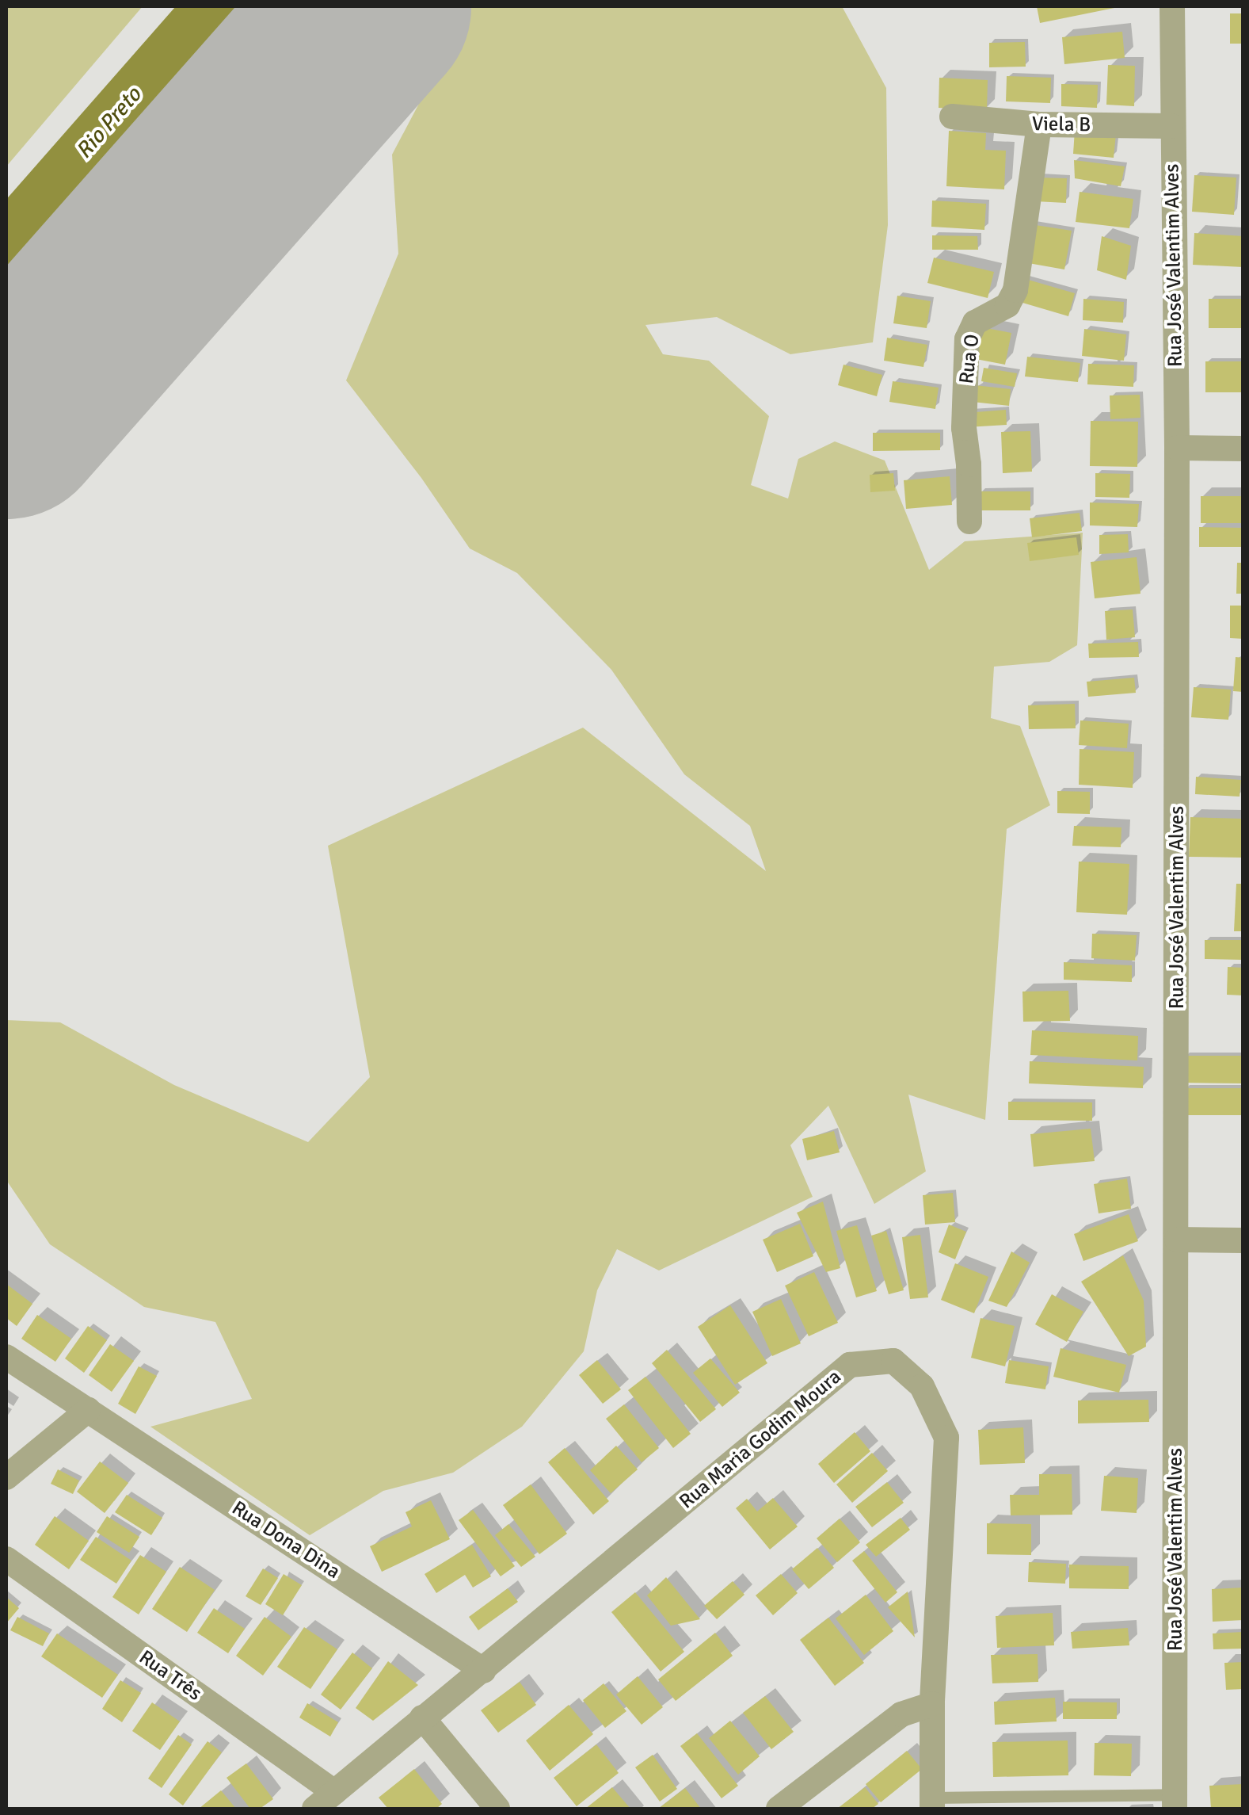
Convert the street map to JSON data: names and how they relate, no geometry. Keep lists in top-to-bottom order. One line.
{"streets":{"street":["Viela B","Rua José Valentim Alves","Rua O","Rua Maria Godim Moura","Rua Dona Dina","Rua Três"]},"crossings":[["Viela B","Rua José Valentim Alves"],["Viela B","Rua O"],["Rua Maria Godim Moura","Rua Dona Dina"],["Rua Maria Godim Moura","Rua Três"]],"water":["Rio Preto"]}
